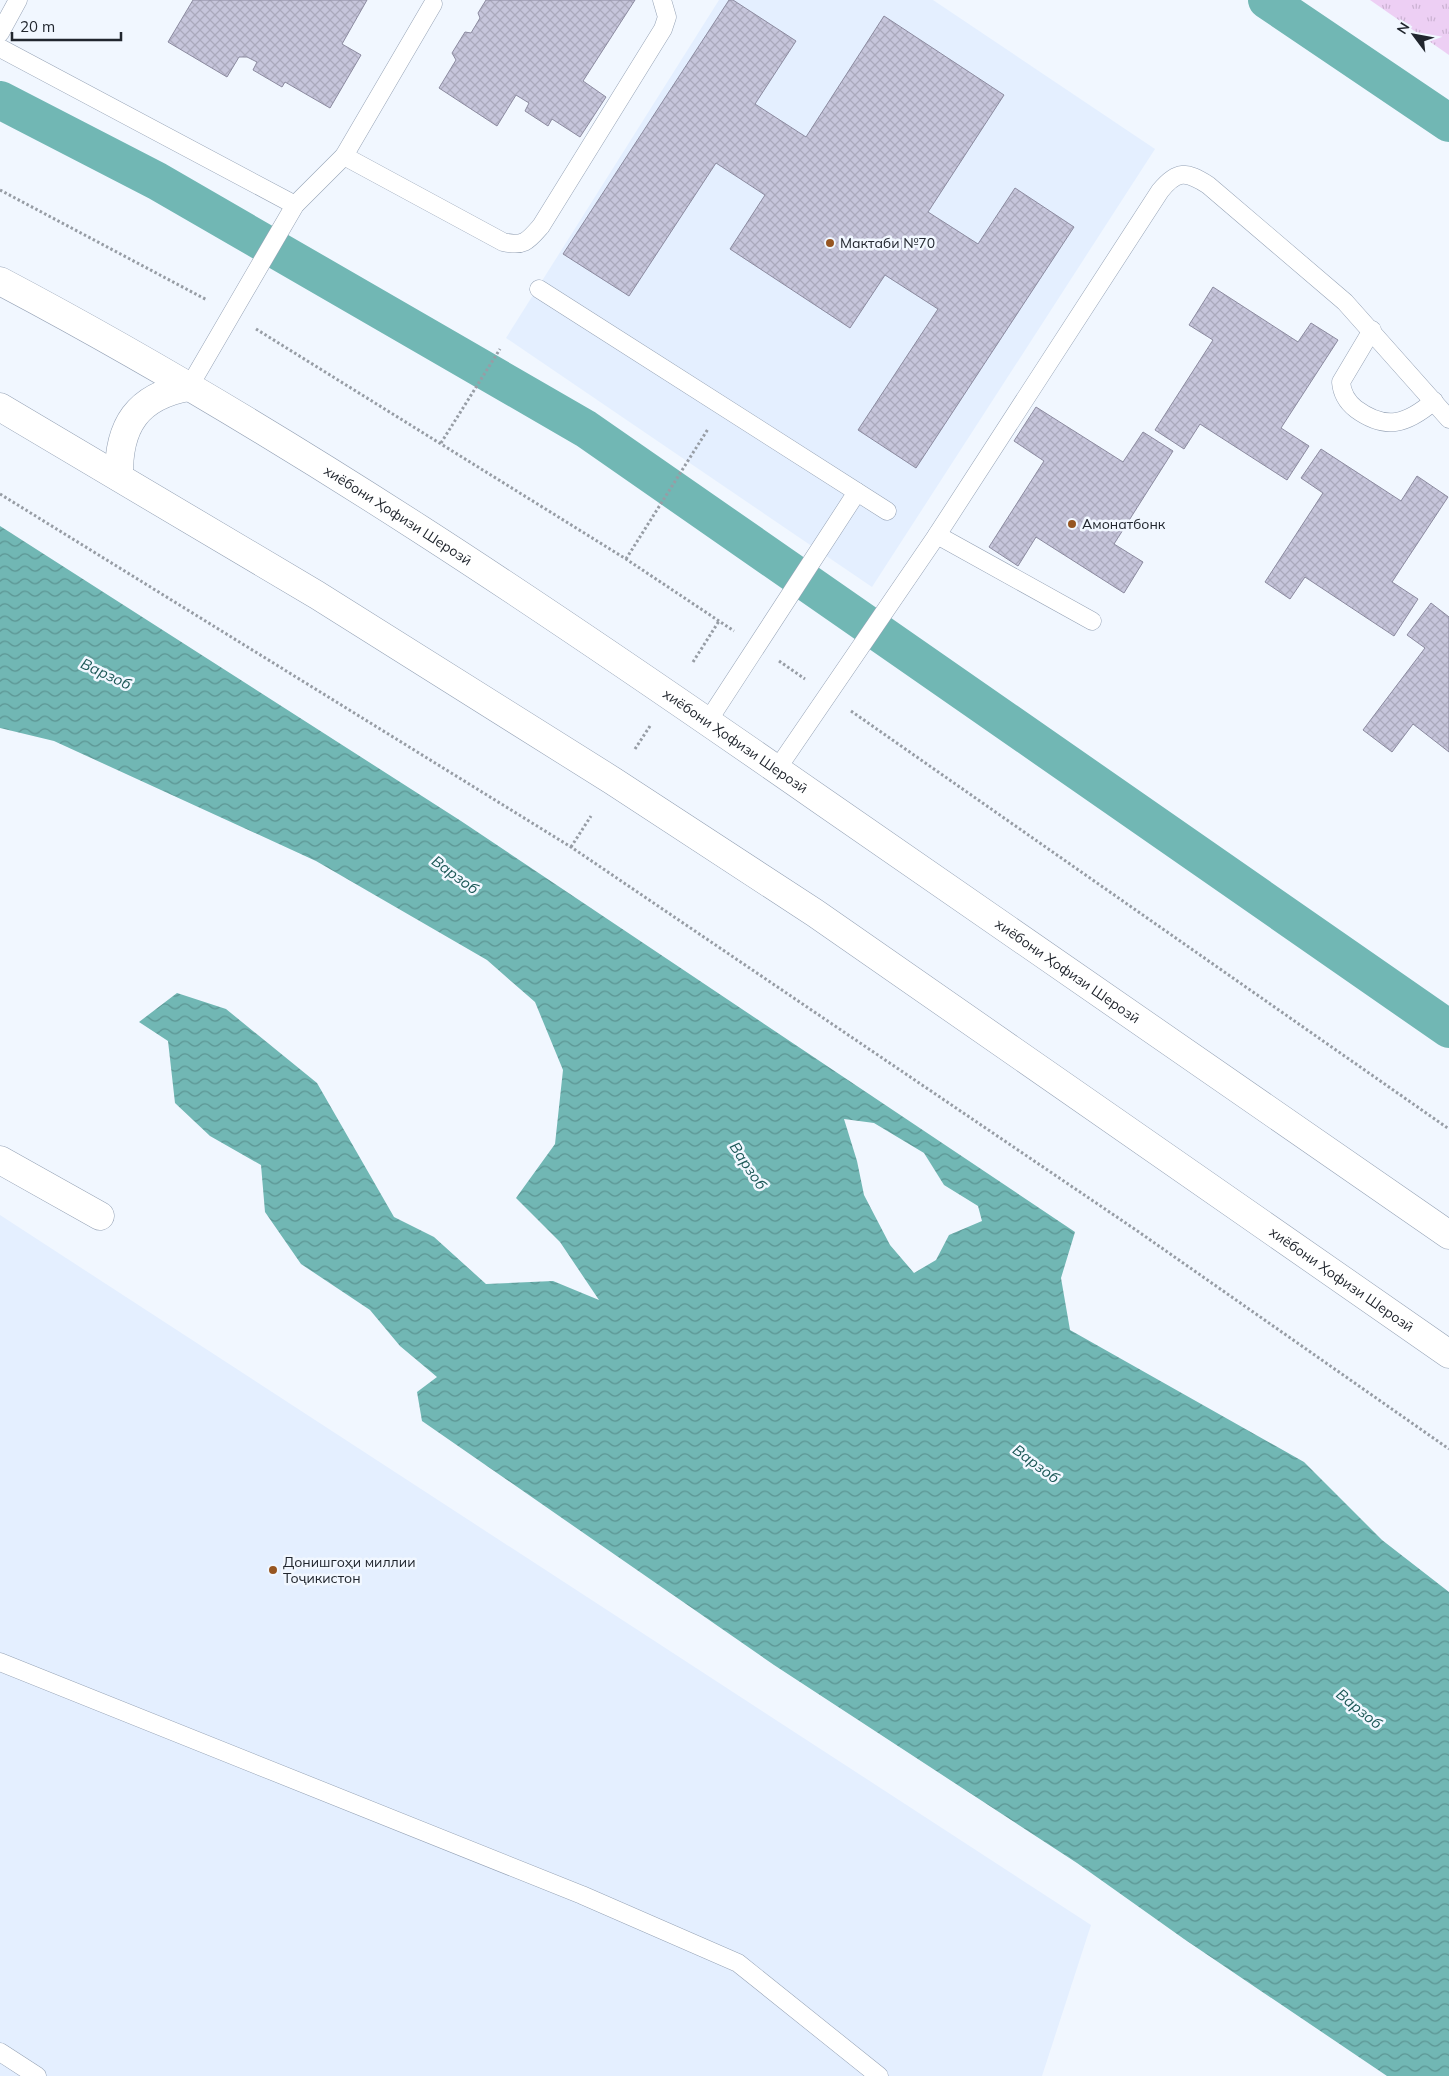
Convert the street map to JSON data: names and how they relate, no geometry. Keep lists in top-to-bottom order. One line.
{"streets":{"main road":["хиёбони Ҳофизи Шерозӣ"]},"water":["Варзоб"],"places":["Мактаби №70","Амонатбонк","Донишгоҳи миллии Тоҷикистон"],"scale_bar":"20 m","north":"top left"}
